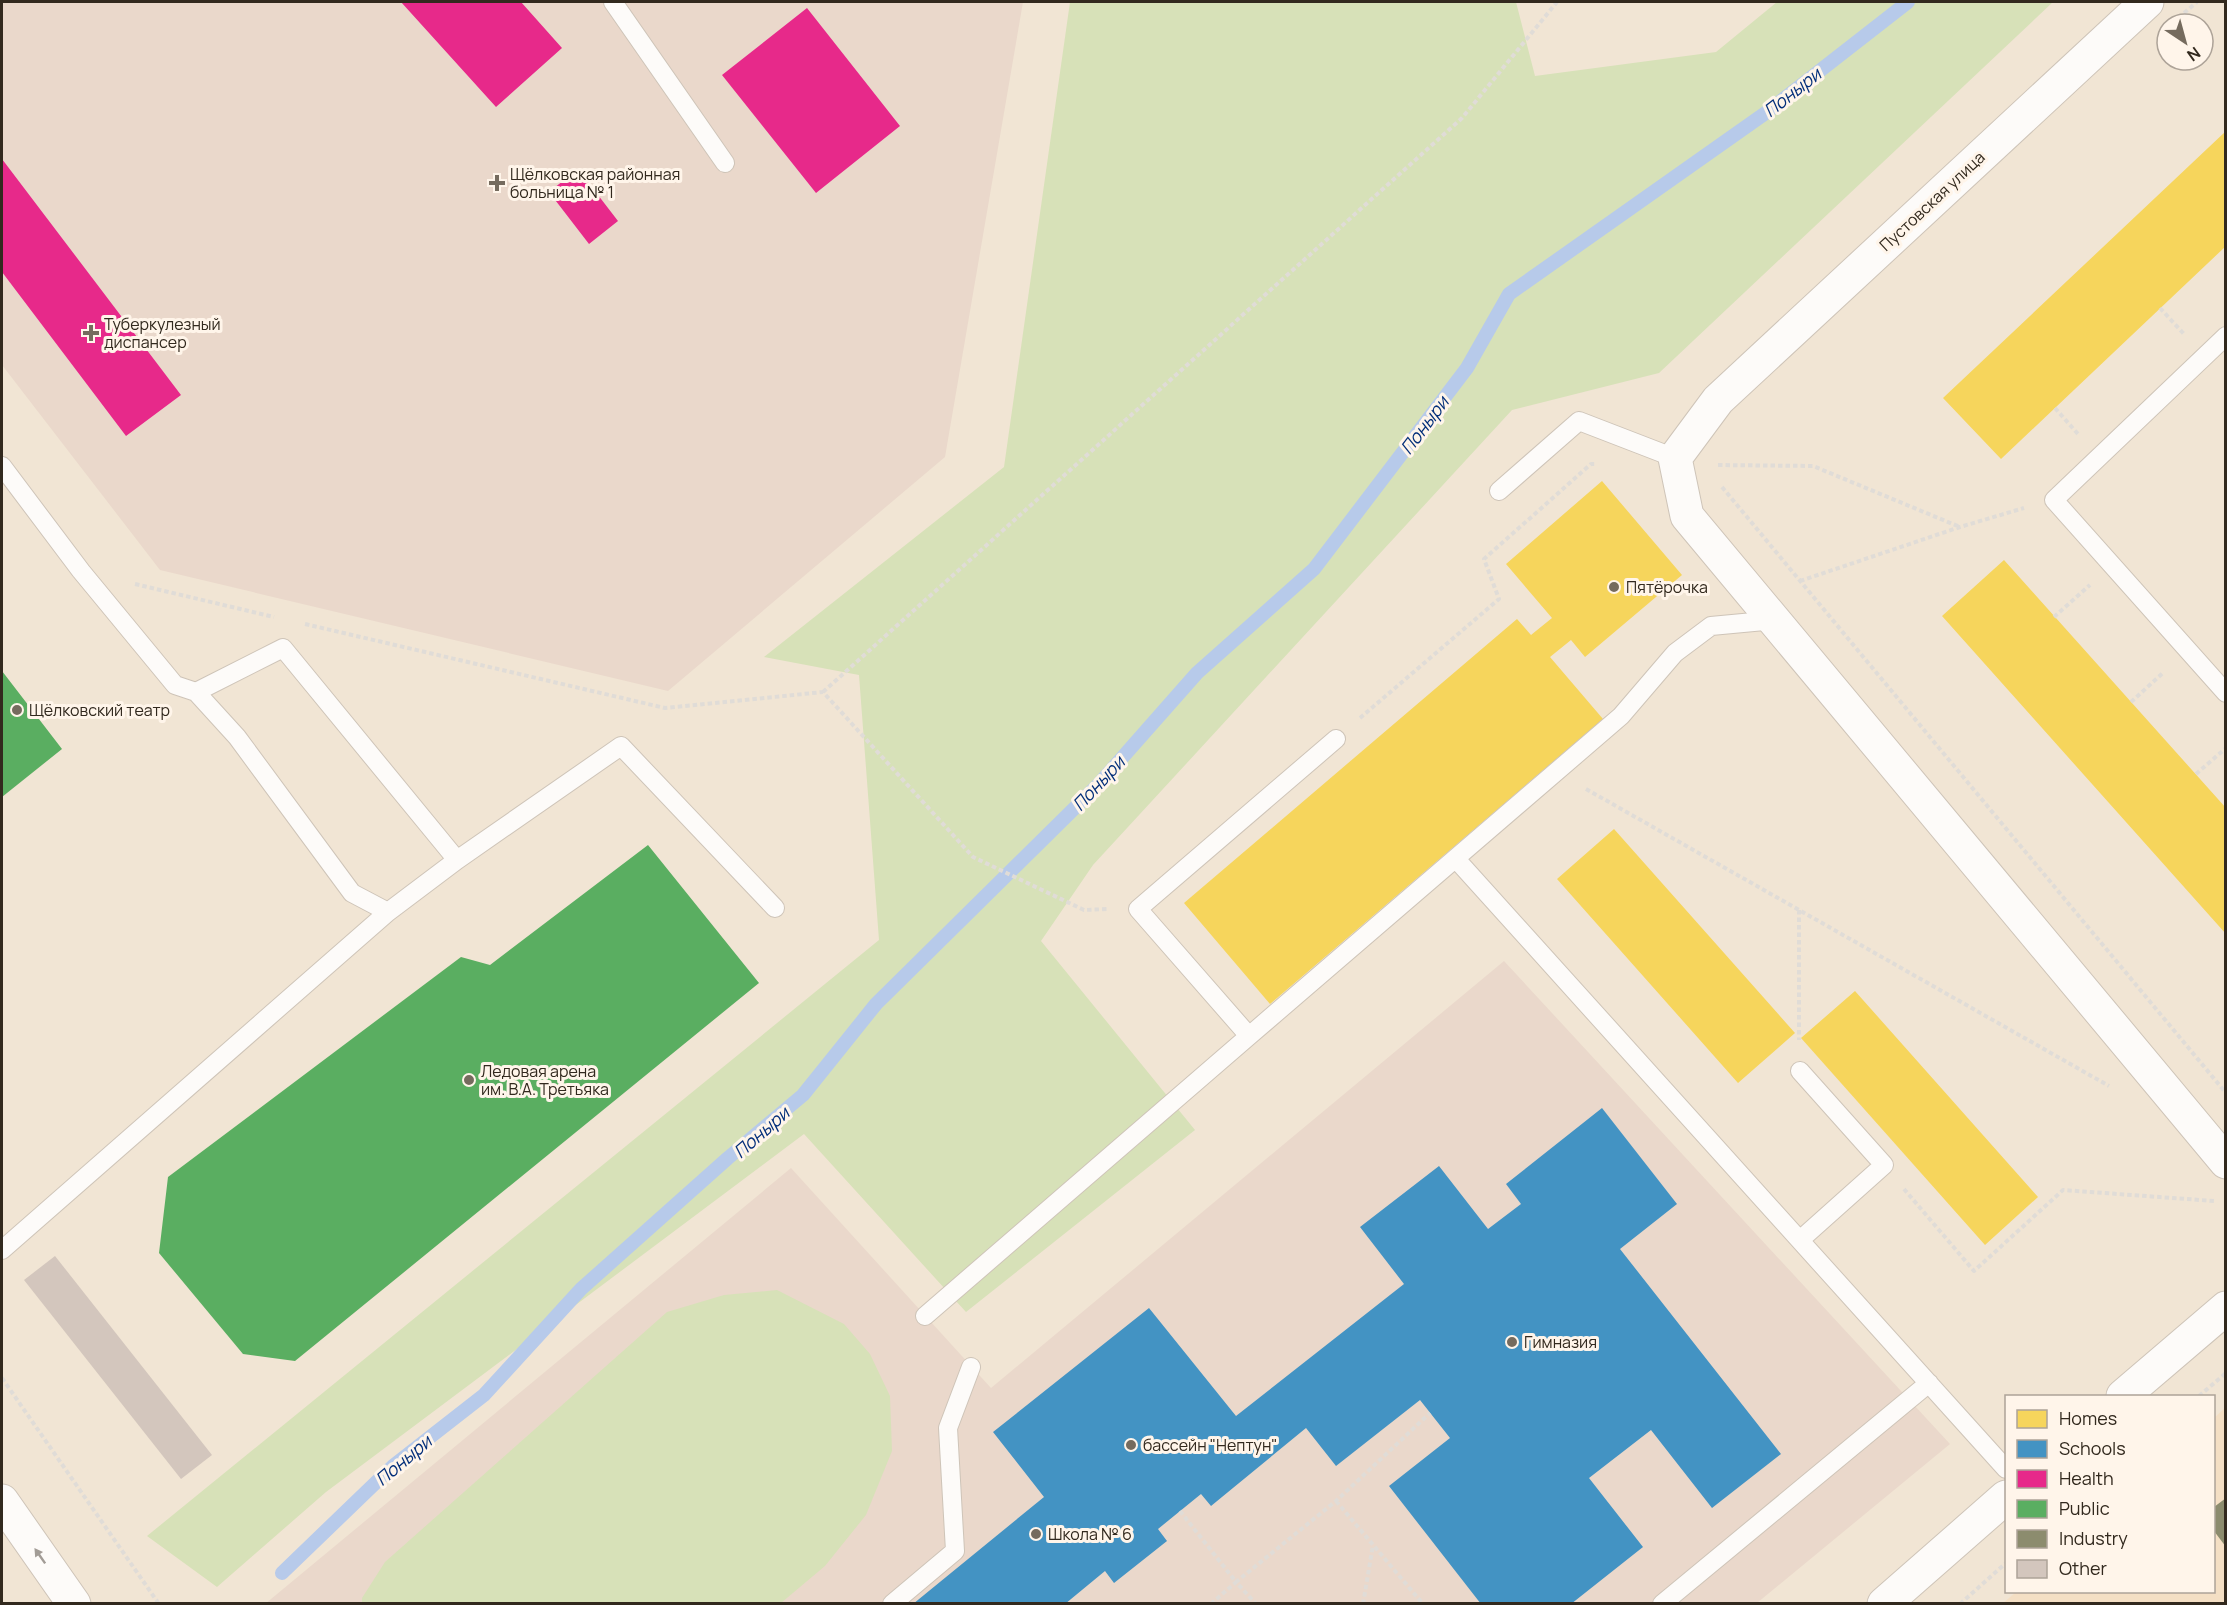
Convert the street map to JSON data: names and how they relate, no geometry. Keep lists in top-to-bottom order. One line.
{"streets":{"street":["Пустовская улица"]},"water":["Поныри"],"places":{"health":["Щёлковская районная больница № 1","Туберкулезный диспансер"],"other":["Пятёрочка","Щёлковский театр","Ледовая арена им. В.А. Третьяка","Гимназия","бассейн \"Нептун\"","Школа № 6"]},"legend":["Homes","Schools","Health","Public","Industry","Other"],"north":"bottom right"}
